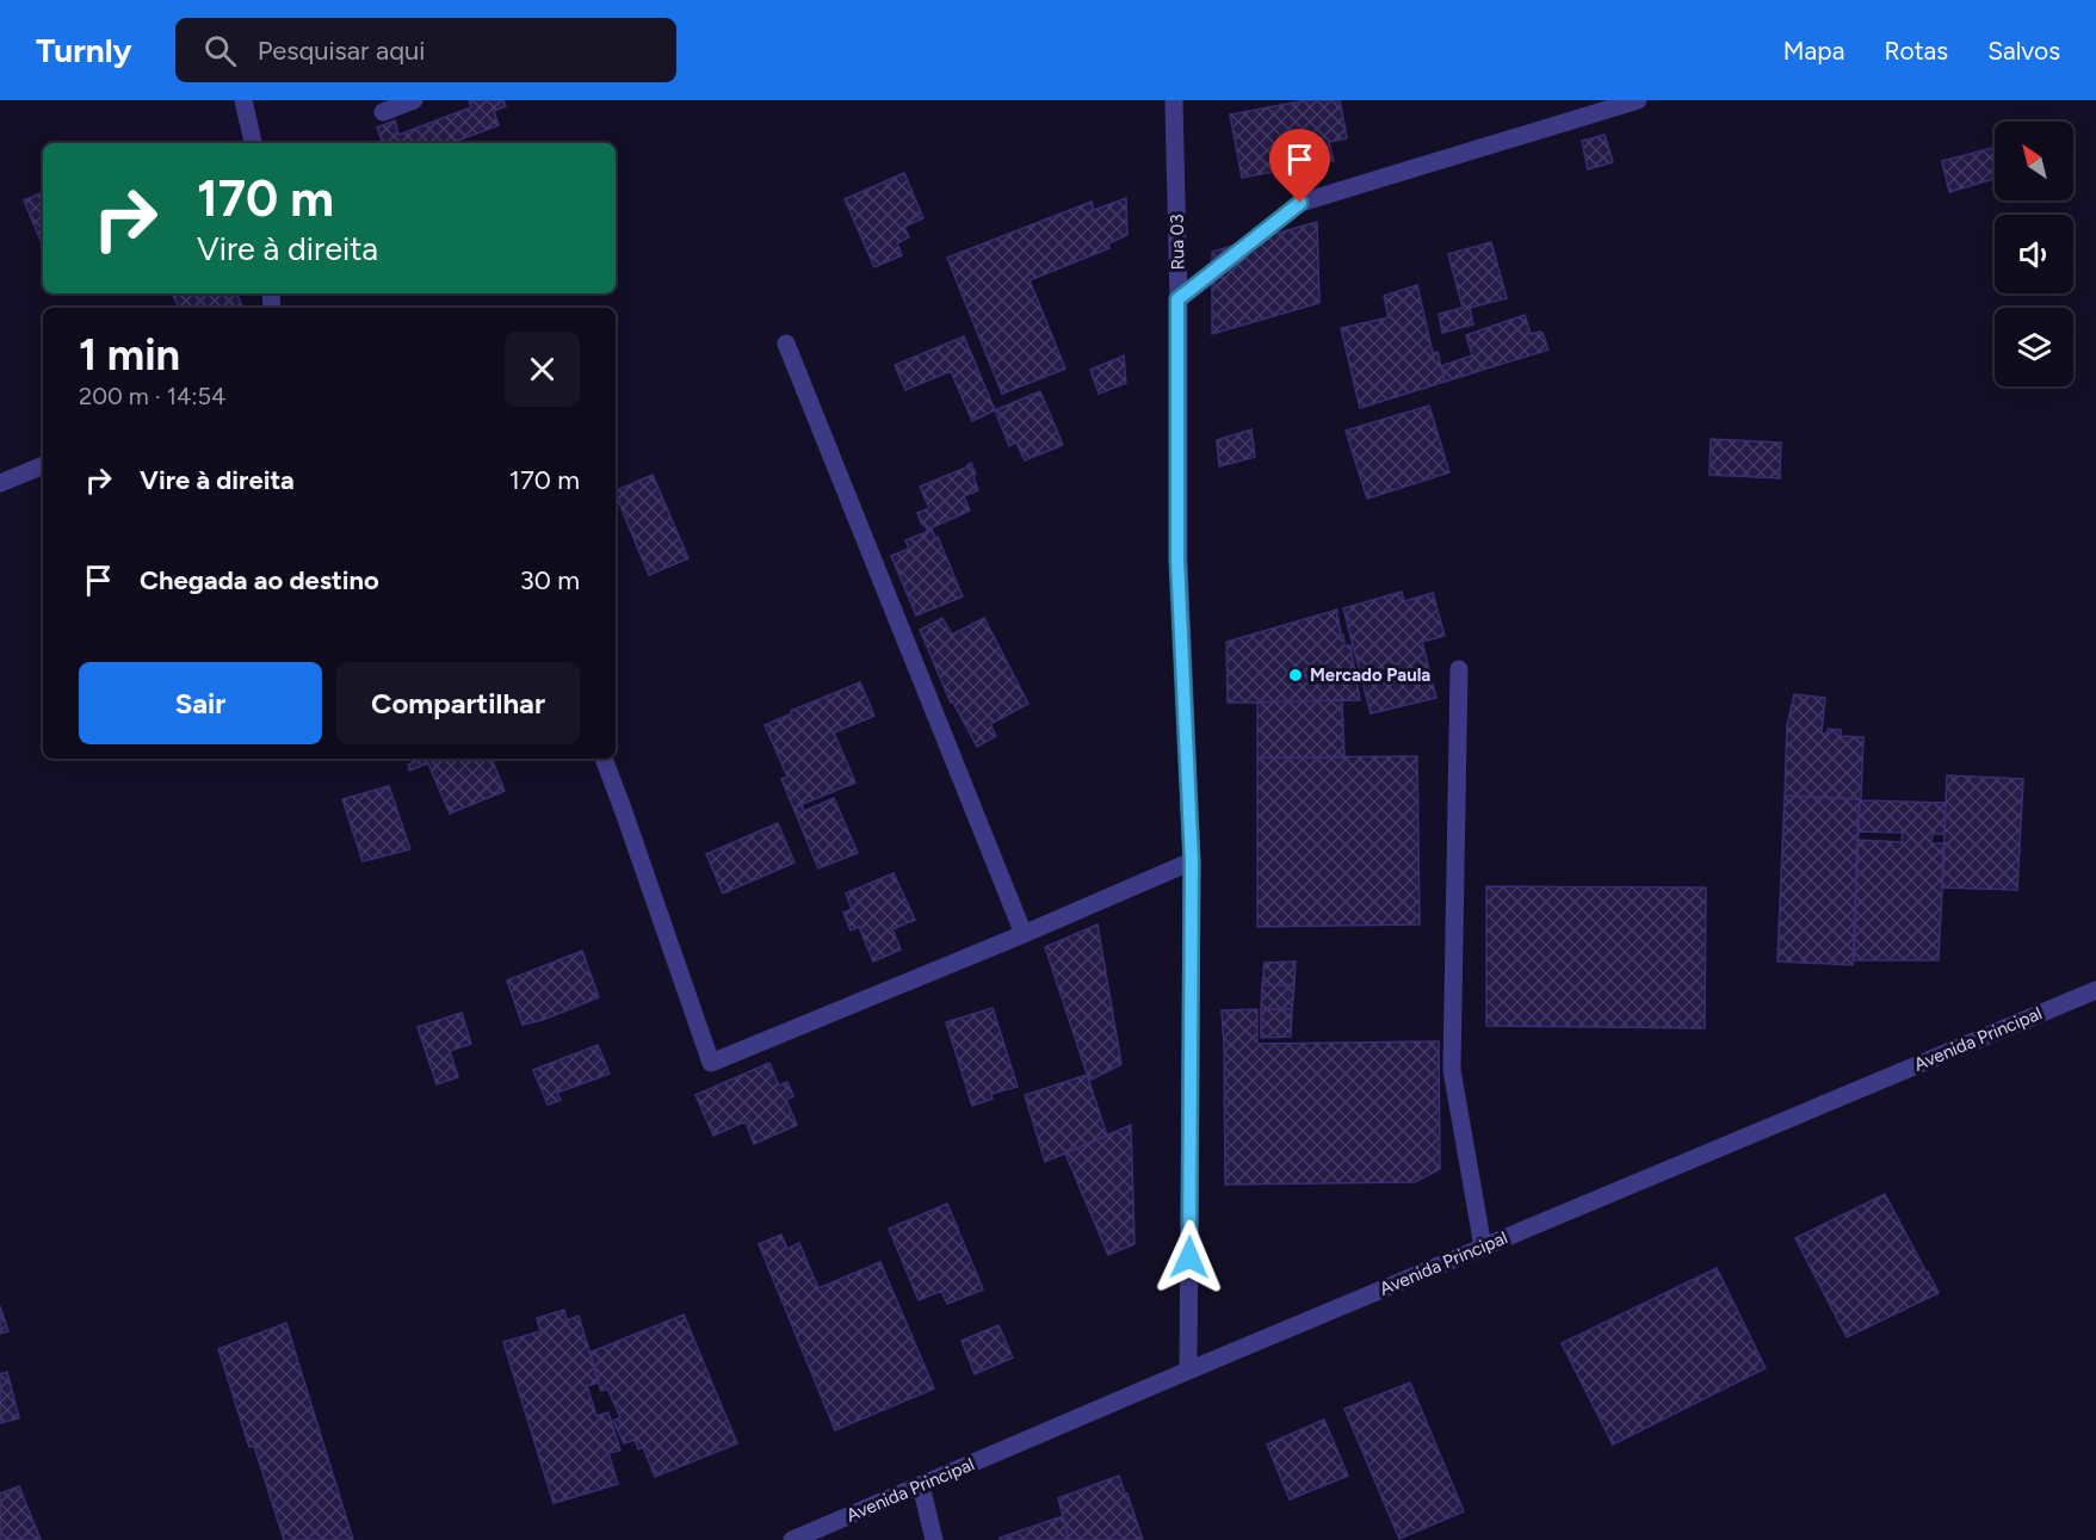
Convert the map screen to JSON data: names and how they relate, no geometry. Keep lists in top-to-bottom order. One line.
{"streets":{"street":["Rua 03","Avenida Principal"]},"crossings":[["Rua 03","Avenida Principal"]],"places":["Mercado Paula"],"north":"top left","page":{"header":"Turnly","search":"Pesquisar aqui","nav":["Mapa","Rotas","Salvos"],"turn":["170 m","Vire à direita"],"heading":["1 min","200 m · 14:54"],"list":[{"name":"Vire à direita","value":"170 m"},{"name":"Chegada ao destino","value":"30 m"}],"buttons":["Sair","Compartilhar"]}}
